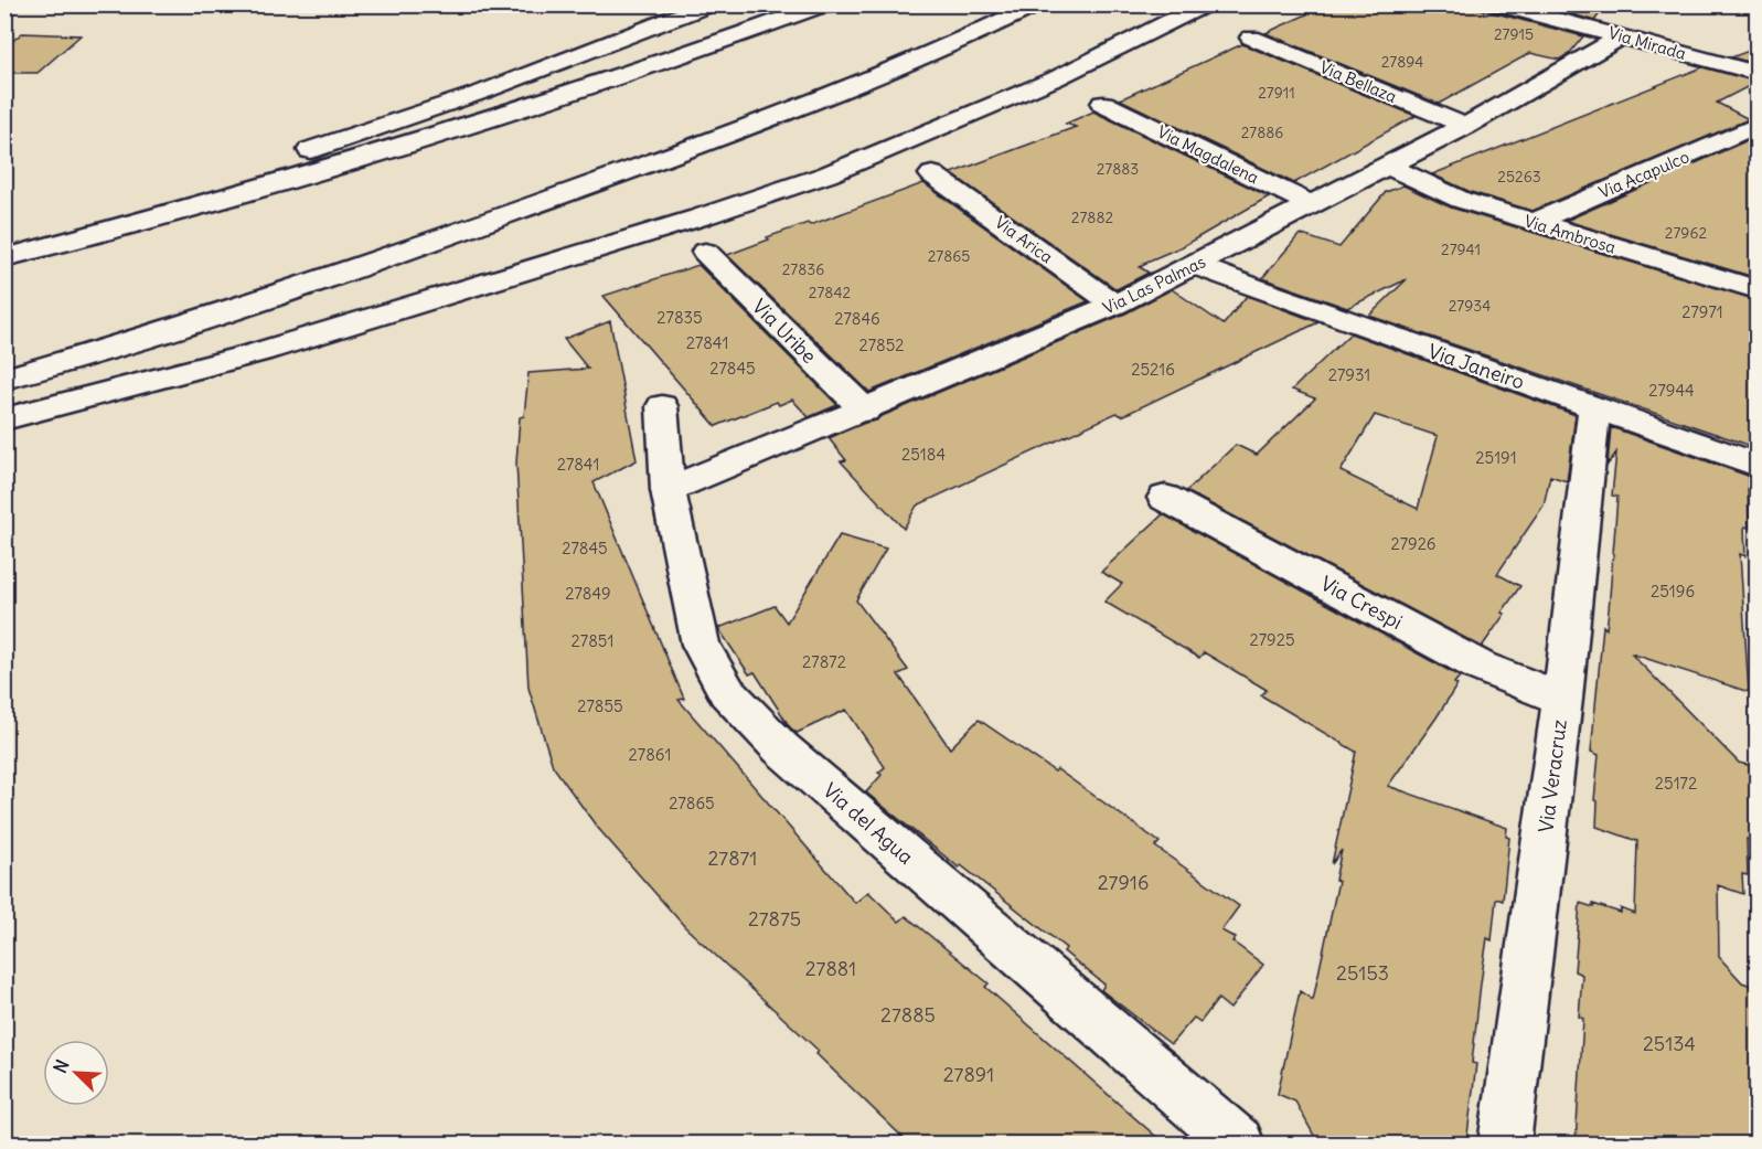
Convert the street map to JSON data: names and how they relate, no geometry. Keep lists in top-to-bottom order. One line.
{"streets":{"main road":["Via Mirada","Via Bellaza","Via Magdalena","Via Acapulco","Via Ambrosa","Via Arica","Via Las Palmas","Via Uribe","Via Janeiro","Via Crespi","Via Veracruz","Via del Agua"]},"crossings":[["Via Mirada","Via Las Palmas"],["Via Bellaza","Via Las Palmas"],["Via Magdalena","Via Las Palmas"],["Via Acapulco","Via Ambrosa"],["Via Ambrosa","Via Las Palmas"],["Via Arica","Via Las Palmas"],["Via Las Palmas","Via Uribe"],["Via Las Palmas","Via Janeiro"],["Via Las Palmas","Via del Agua"],["Via Janeiro","Via Veracruz"],["Via Crespi","Via Veracruz"]],"house_numbers":["27915","27894","27911","27886","27883","25263","27882","27962","27941","27865","27836","27842","27934","27971","27835","27846","27841","27852","27845","25216","27931","27944","25184","25191","27841","27926","27845","25196","27849","27925","27851","27872","27855","27861","25172","27865","27871","27916","27875","27881","25153","27885","25134","27891"],"north":"top left"}
